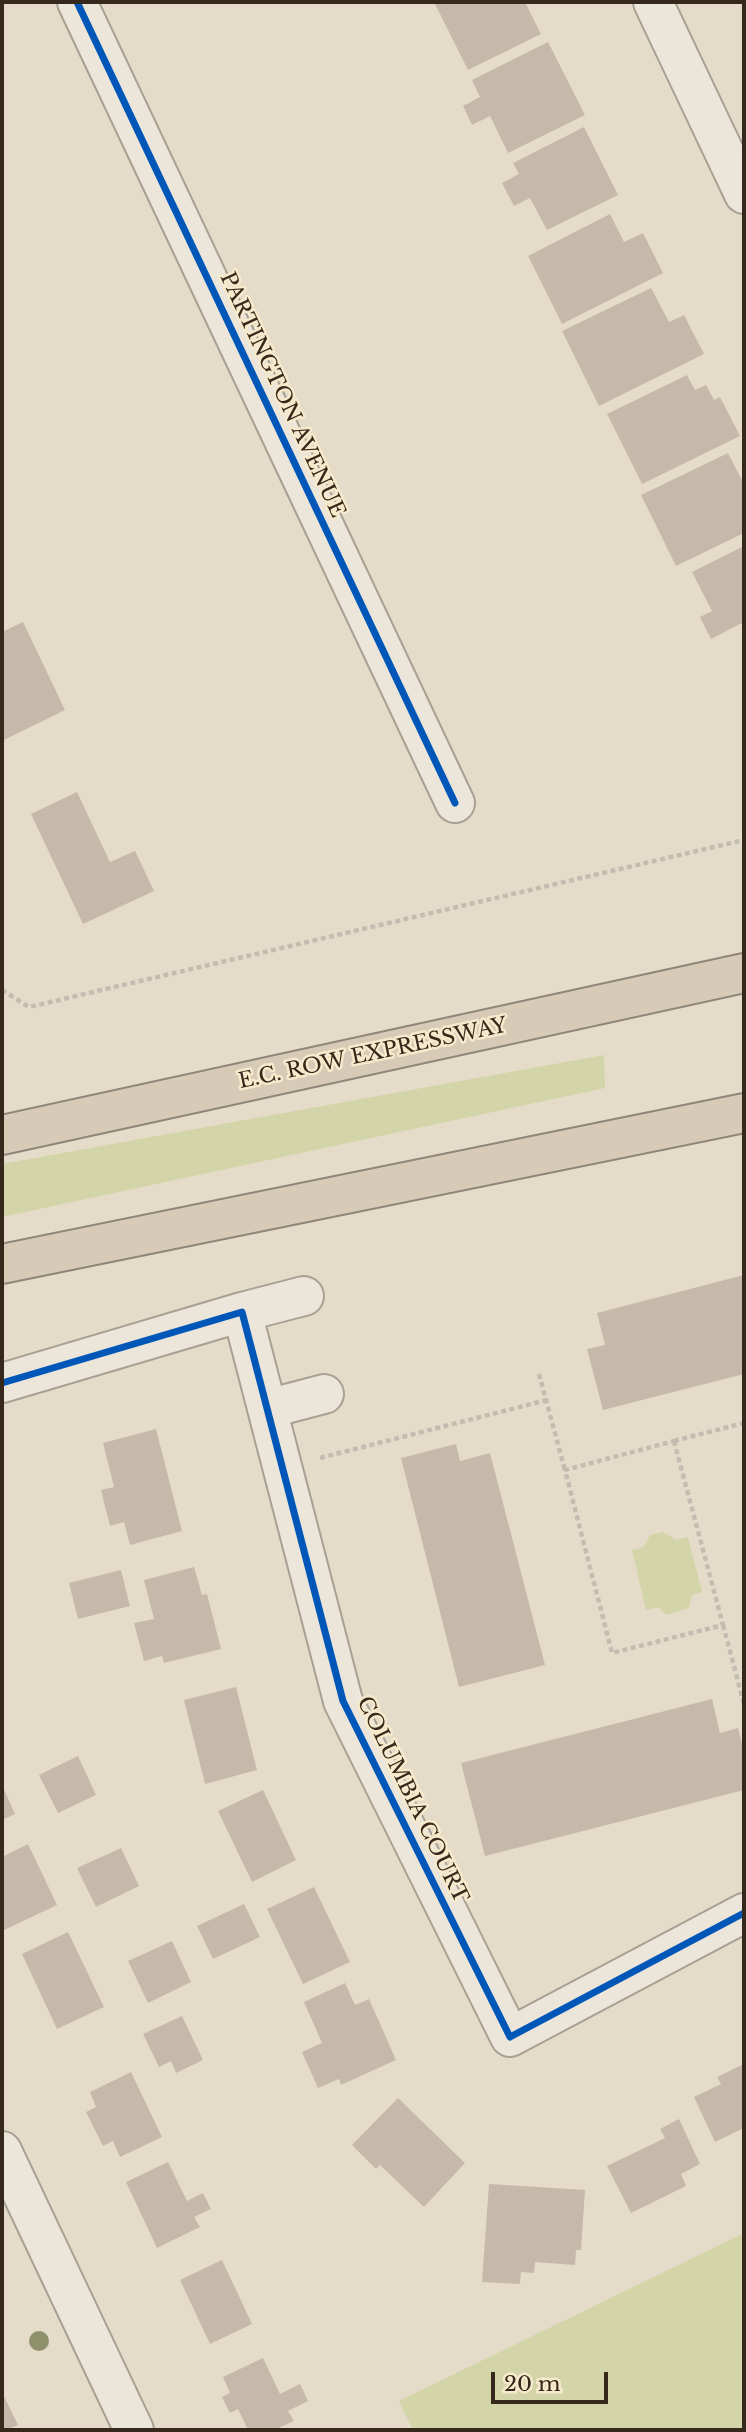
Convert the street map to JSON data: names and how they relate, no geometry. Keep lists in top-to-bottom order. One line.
{"streets":{"highway":["E.C. ROW EXPRESSWAY"],"street":["PARTINGTON AVENUE","COLUMBIA COURT"]},"scale_bar":"20 m"}
